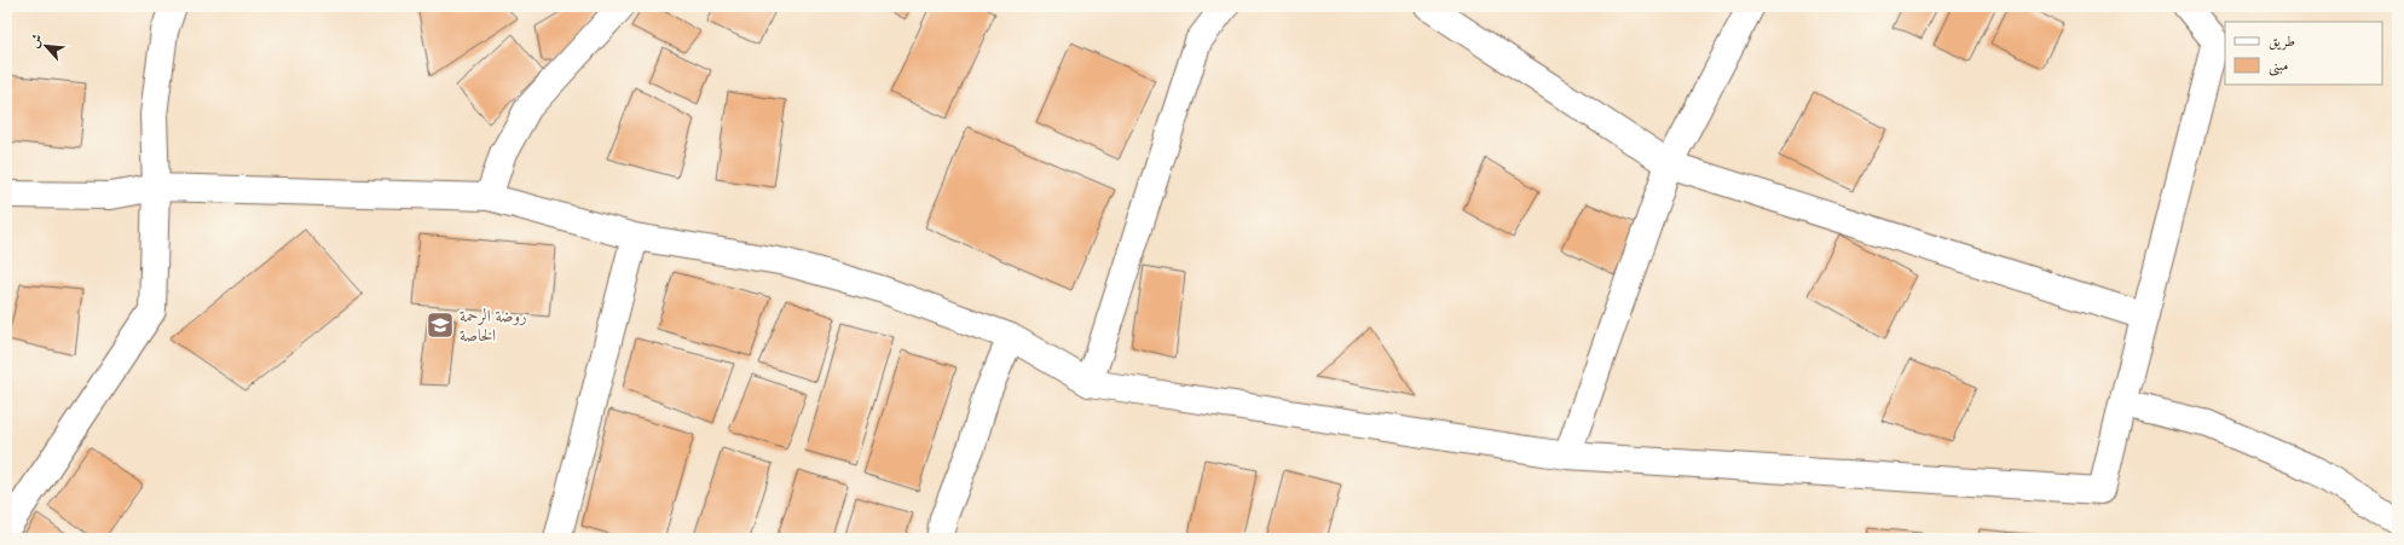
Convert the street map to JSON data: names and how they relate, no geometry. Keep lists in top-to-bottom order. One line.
{"places":{"school or university":["روضة الرحمة الخاصة"]},"legend":["طريق","مبنى"],"north":"top left"}
